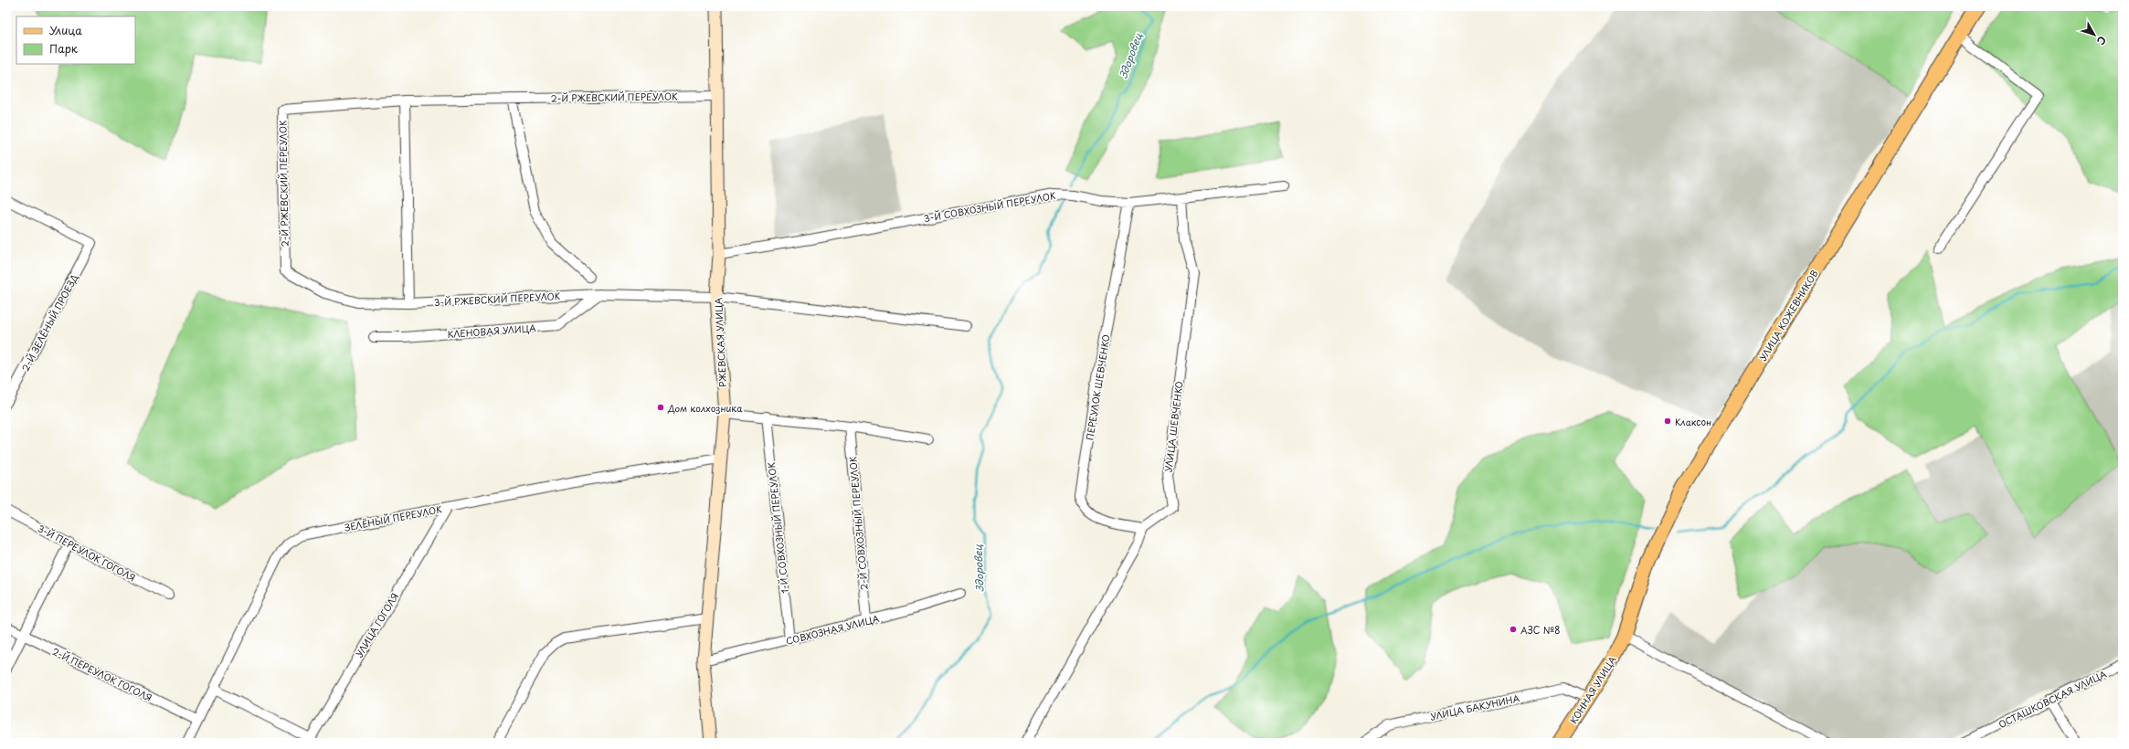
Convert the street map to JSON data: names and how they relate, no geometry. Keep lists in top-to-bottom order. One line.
{"streets":{"main road":["УЛИЦА КОЖЕВНИКОВ","РЖЕВСКАЯ УЛИЦА","КОННАЯ УЛИЦА"],"street":["2-Й РЖЕВСКИЙ ПЕРЕУЛОК","3-Й СОВХОЗНЫЙ ПЕРЕУЛОК","3-Й РЖЕВСКИЙ ПЕРЕУЛОК","2-Й ЗЕЛЁНЫЙ ПРОЕЗД","КЛЕНОВАЯ УЛИЦА","ПЕРЕУЛОК ШЕВЧЕНКО","УЛИЦА ШЕВЧЕНКО","ЗЕЛЁНЫЙ ПЕРЕУЛОК","2-Й СОВХОЗНЫЙ ПЕРЕУЛОК","1-Й СОВХОЗНЫЙ ПЕРЕУЛОК","3-Й ПЕРЕУЛОК ГОГОЛЯ","УЛИЦА ГОГОЛЯ","СОВХОЗНАЯ УЛИЦА","2-Й ПЕРЕУЛОК ГОГОЛЯ","ОСТАШКОВСКАЯ УЛИЦА","УЛИЦА БАКУНИНА"]},"crossings":[["2-Й РЖЕВСКИЙ ПЕРЕУЛОК","3-Й РЖЕВСКИЙ ПЕРЕУЛОК"],["2-Й РЖЕВСКИЙ ПЕРЕУЛОК","РЖЕВСКАЯ УЛИЦА"],["3-Й СОВХОЗНЫЙ ПЕРЕУЛОК","РЖЕВСКАЯ УЛИЦА"],["3-Й СОВХОЗНЫЙ ПЕРЕУЛОК","ПЕРЕУЛОК ШЕВЧЕНКО"],["3-Й СОВХОЗНЫЙ ПЕРЕУЛОК","УЛИЦА ШЕВЧЕНКО"],["3-Й РЖЕВСКИЙ ПЕРЕУЛОК","КЛЕНОВАЯ УЛИЦА"],["3-Й РЖЕВСКИЙ ПЕРЕУЛОК","РЖЕВСКАЯ УЛИЦА"],["УЛИЦА КОЖЕВНИКОВ","КОННАЯ УЛИЦА"],["РЖЕВСКАЯ УЛИЦА","ЗЕЛЁНЫЙ ПЕРЕУЛОК"],["РЖЕВСКАЯ УЛИЦА","СОВХОЗНАЯ УЛИЦА"],["ПЕРЕУЛОК ШЕВЧЕНКО","УЛИЦА ШЕВЧЕНКО"],["ЗЕЛЁНЫЙ ПЕРЕУЛОК","УЛИЦА ГОГОЛЯ"],["ЗЕЛЁНЫЙ ПЕРЕУЛОК","2-Й ПЕРЕУЛОК ГОГОЛЯ"],["2-Й СОВХОЗНЫЙ ПЕРЕУЛОК","СОВХОЗНАЯ УЛИЦА"],["1-Й СОВХОЗНЫЙ ПЕРЕУЛОК","СОВХОЗНАЯ УЛИЦА"],["КОННАЯ УЛИЦА","УЛИЦА БАКУНИНА"]],"water":["Здоровец"],"places":["Дом колхозника","Клаксон","АЗС №8"],"legend":["Улица","Парк"],"north":"bottom right"}
